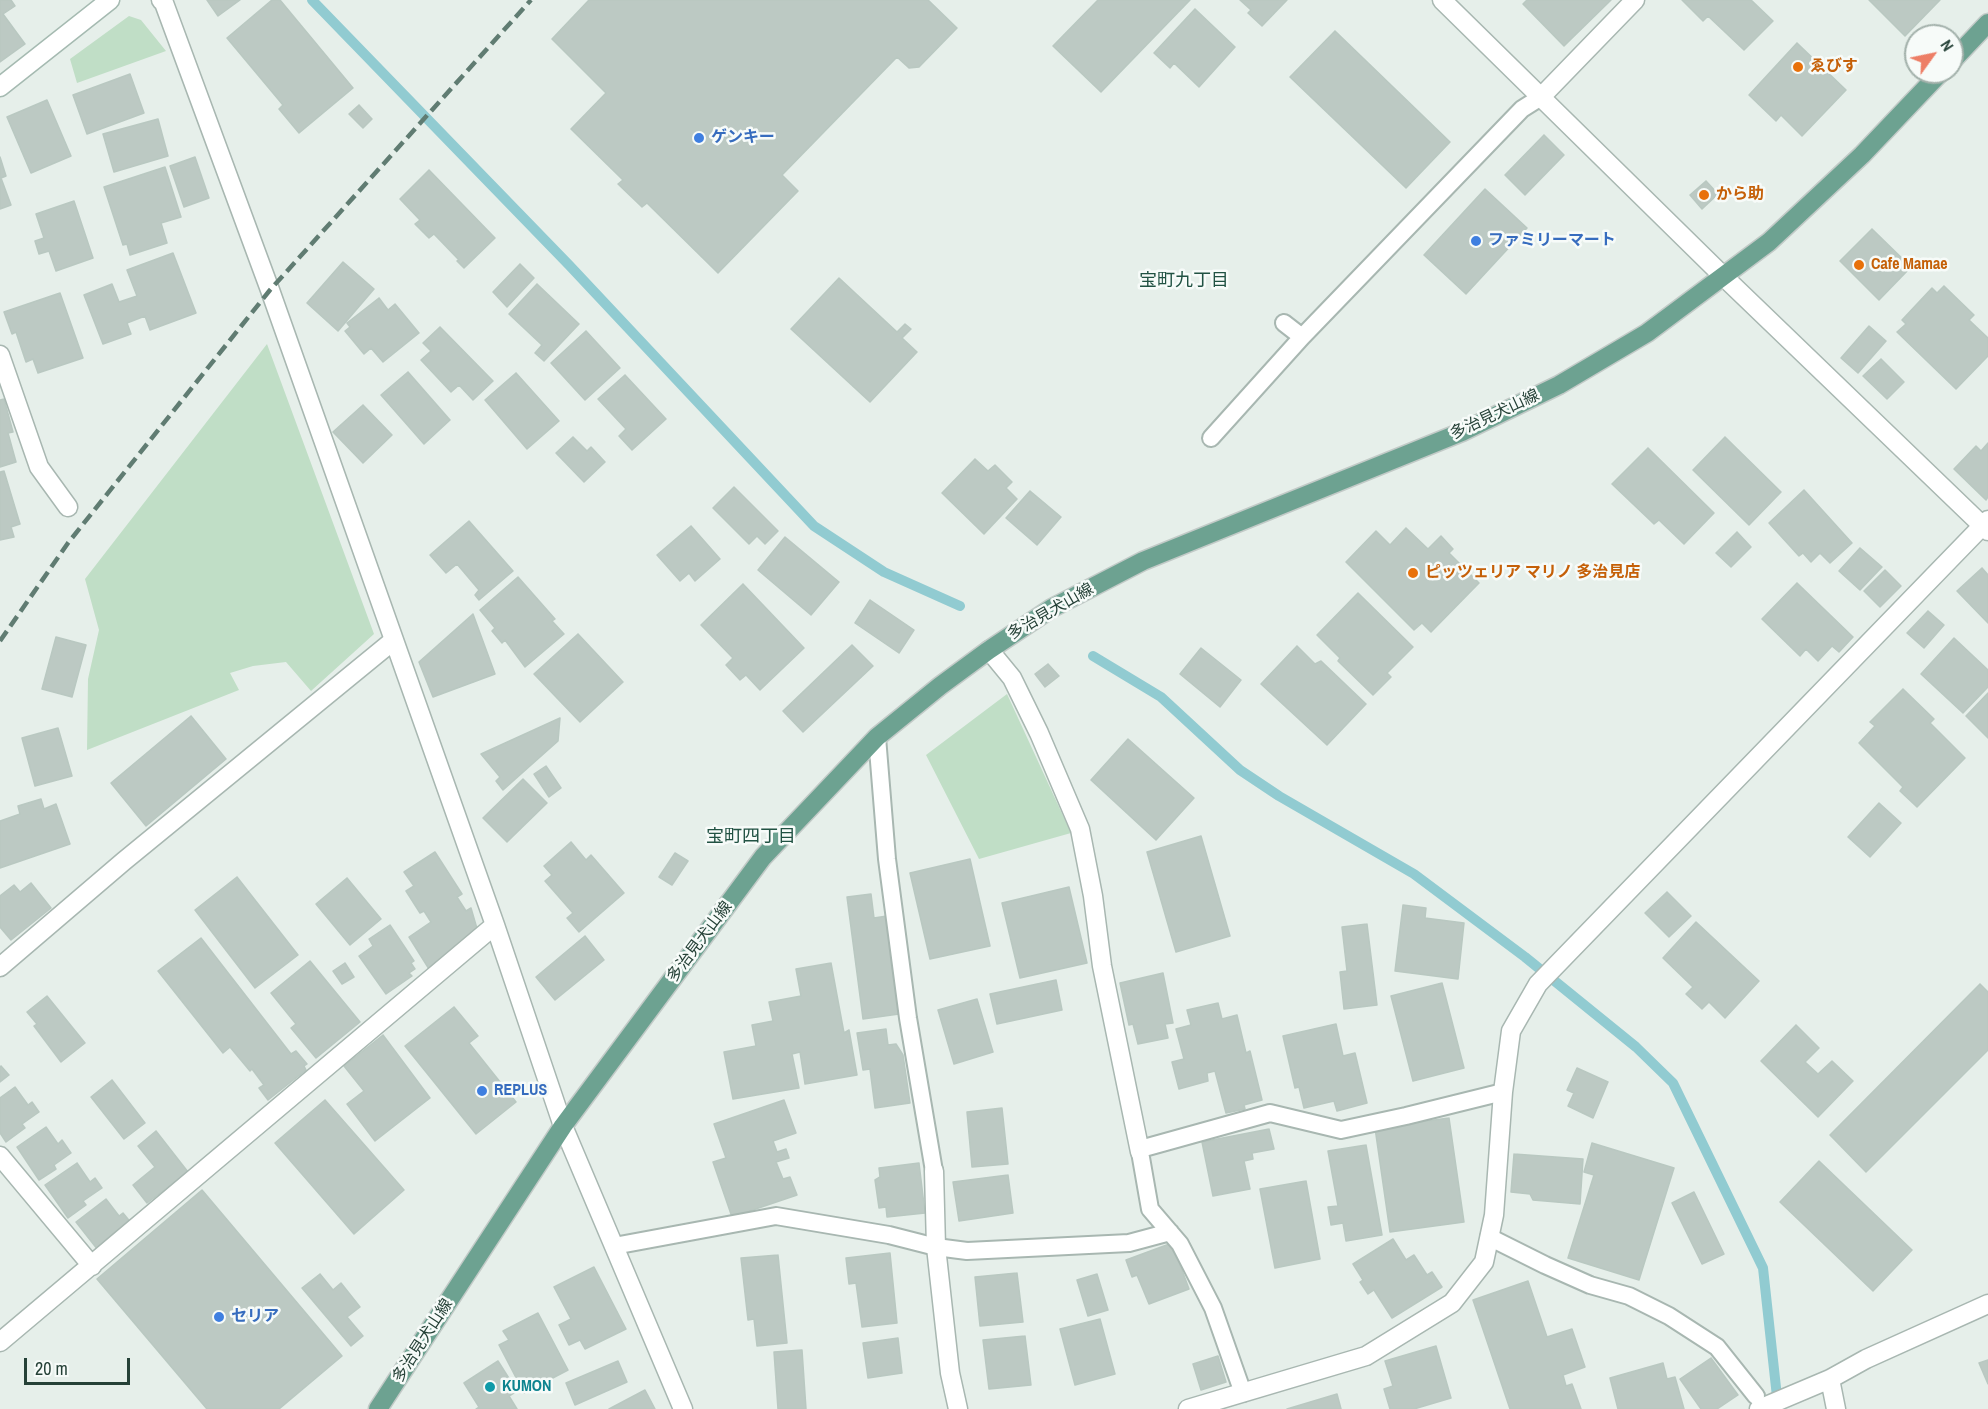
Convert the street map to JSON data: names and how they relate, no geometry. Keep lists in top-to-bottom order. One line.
{"streets":{"main road":["多治見犬山線"]},"districts":["宝町九丁目","宝町四丁目"],"places":["ゑびす","ゲンキー","から助","ファミリーマート","Cafe Mamae","ピッツェリア マリノ 多治見店","REPLUS","セリア","KUMON"],"scale_bar":"20 m","north":"top right"}
